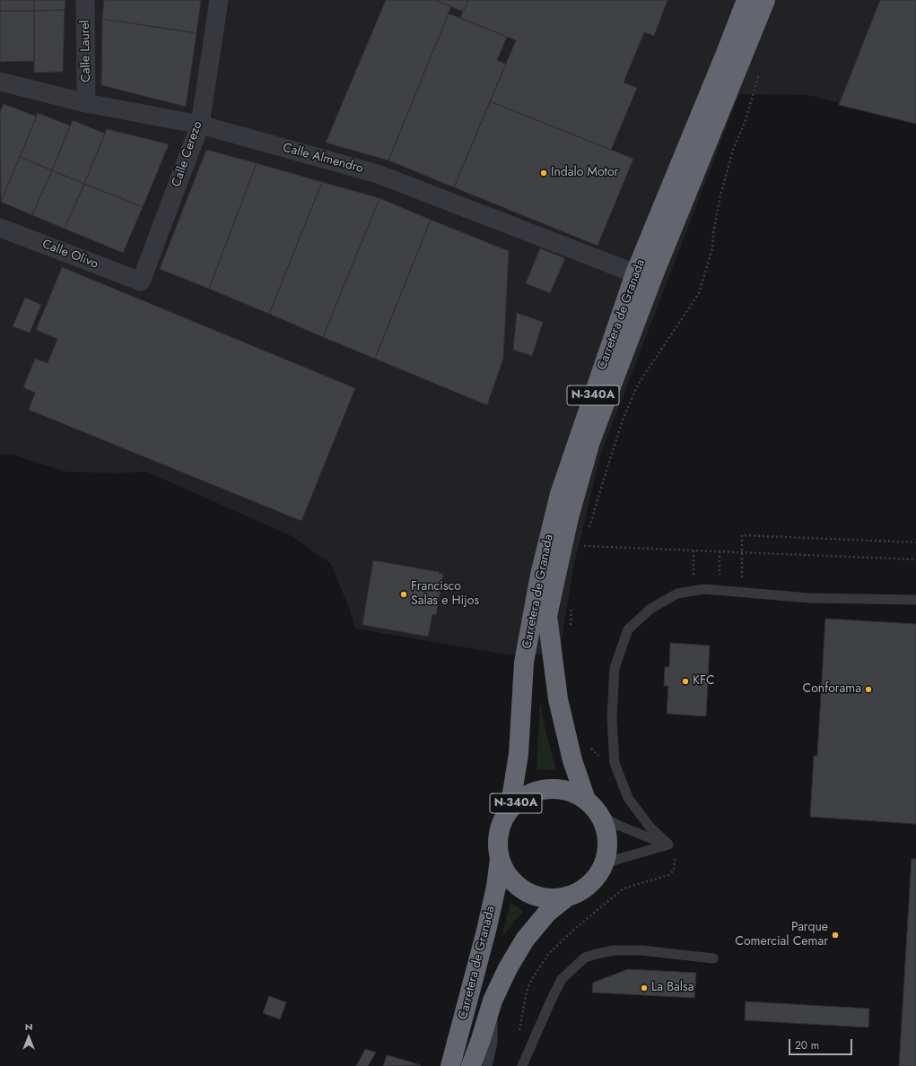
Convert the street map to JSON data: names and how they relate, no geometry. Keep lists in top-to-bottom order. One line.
{"streets":{"highway":["Carretera de Granada","N-340A"],"street":["Calle Laurel","Calle Cerezo","Calle Almendro","Calle Olivo"]},"crossings":[["Calle Laurel","Calle Almendro"],["Calle Cerezo","Calle Almendro"],["Calle Cerezo","Calle Olivo"],["Calle Almendro","Carretera de Granada"],["Carretera de Granada","N-340A"]],"places":["Indalo Motor","Francisco Salas e Hijos","KFC","Conforama","Parque Comercial Cemar","La Balsa"],"scale_bar":"20 m","north":"top"}
